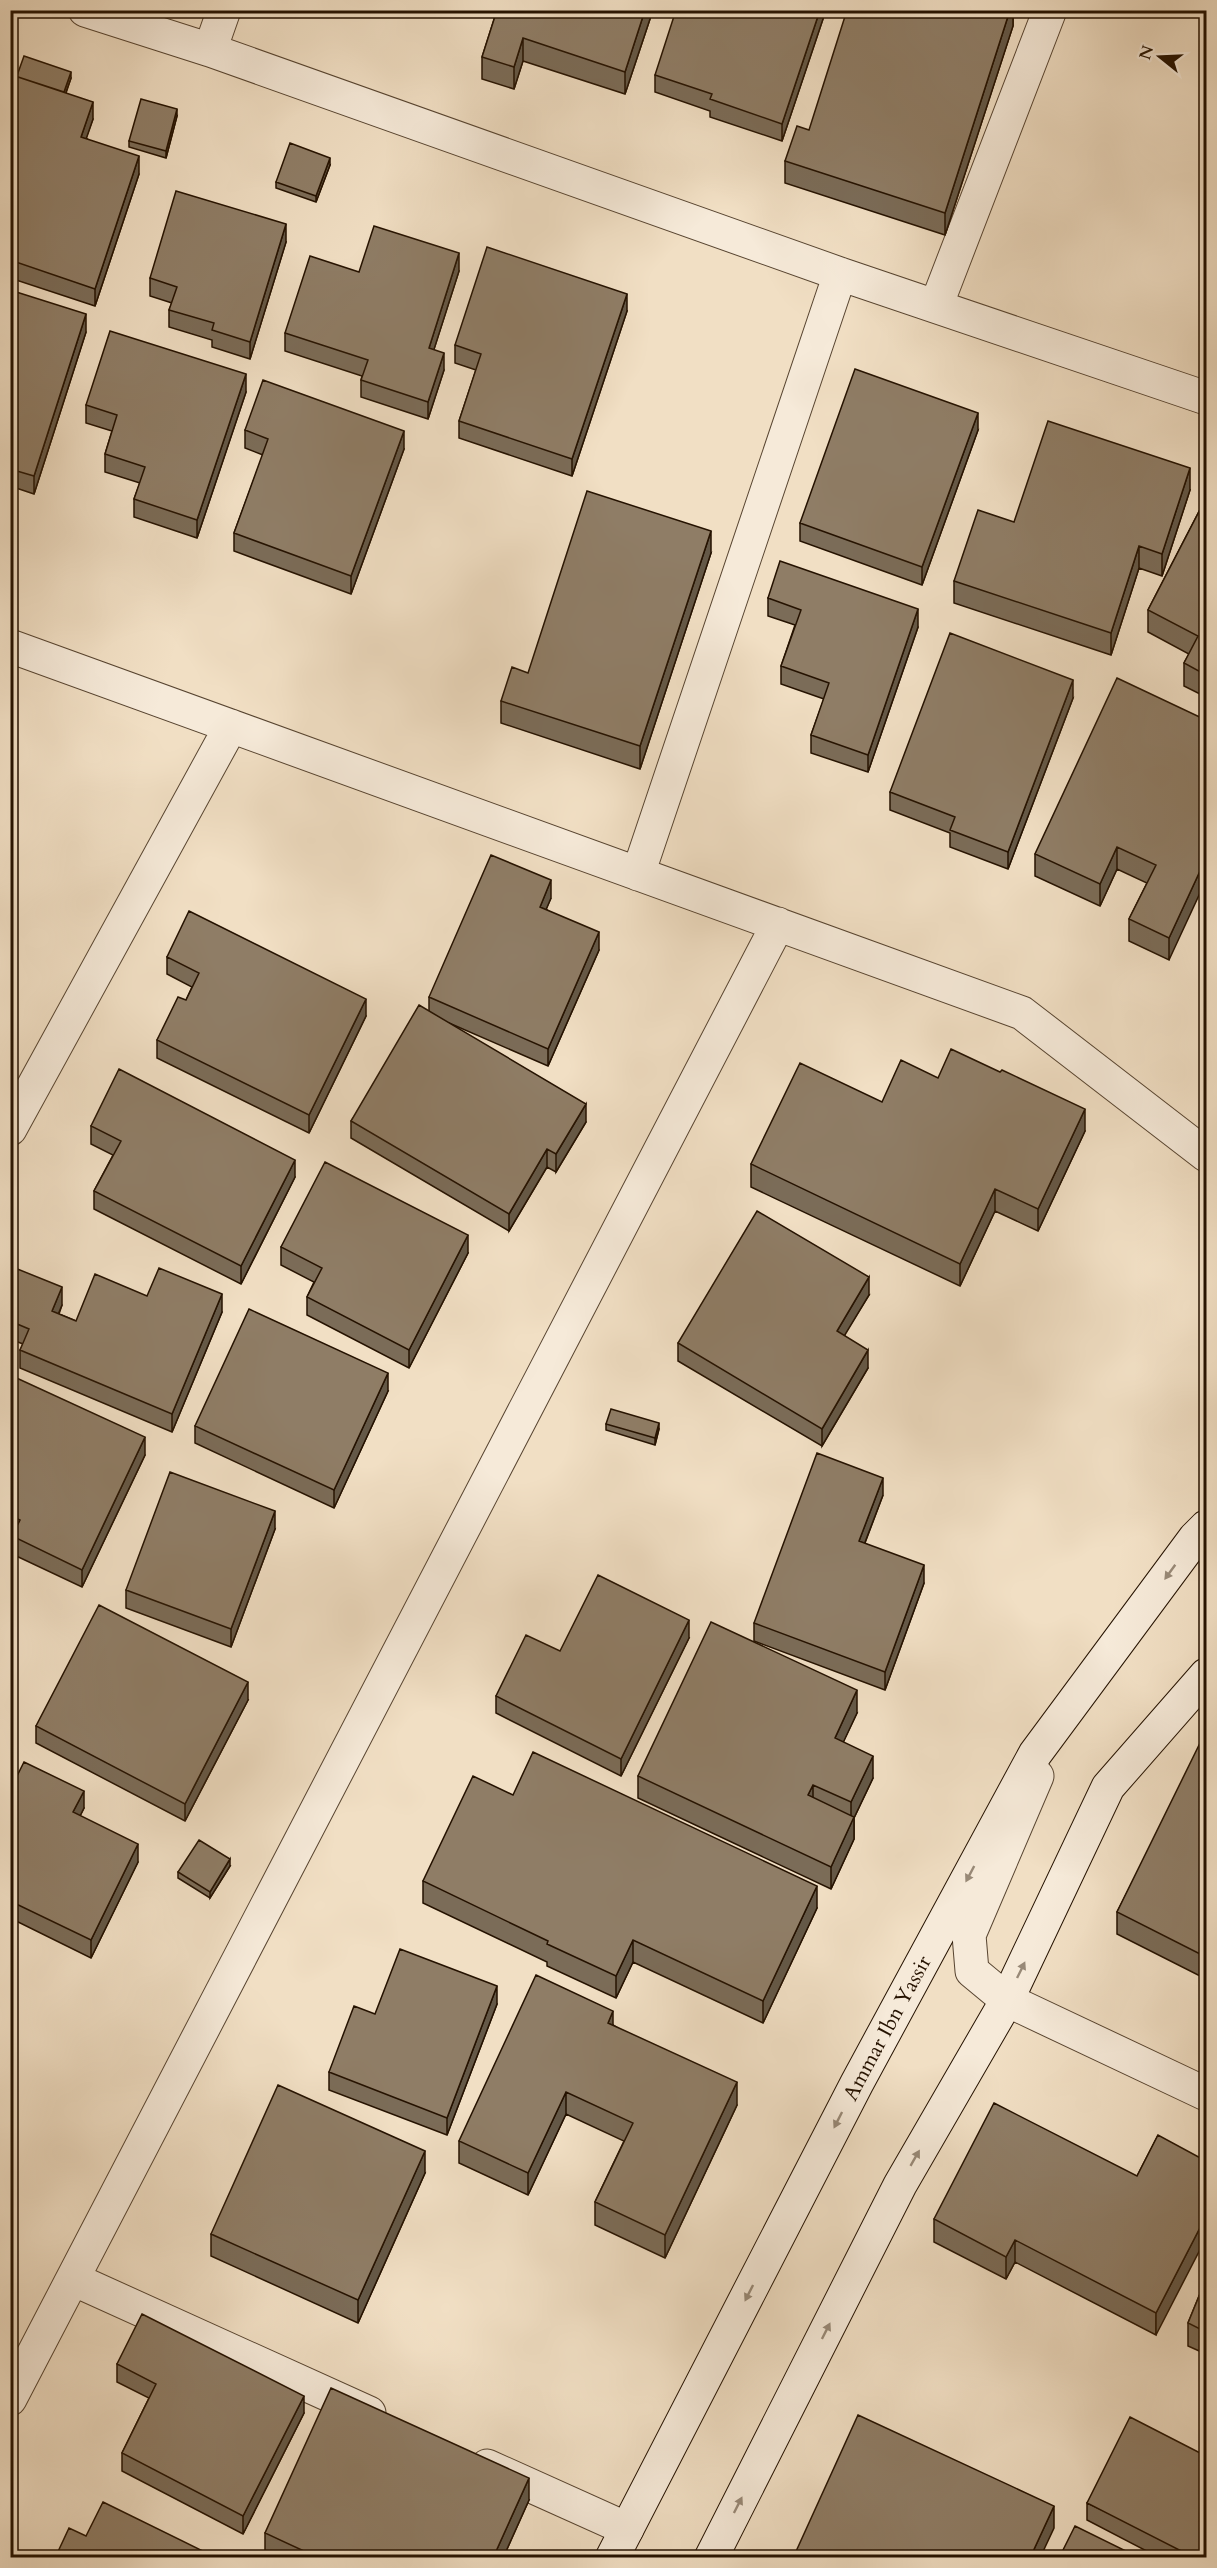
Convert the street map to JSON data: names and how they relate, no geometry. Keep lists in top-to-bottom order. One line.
{"streets":{"street":["Ammar Ibn Yassir"]},"north":"left"}
